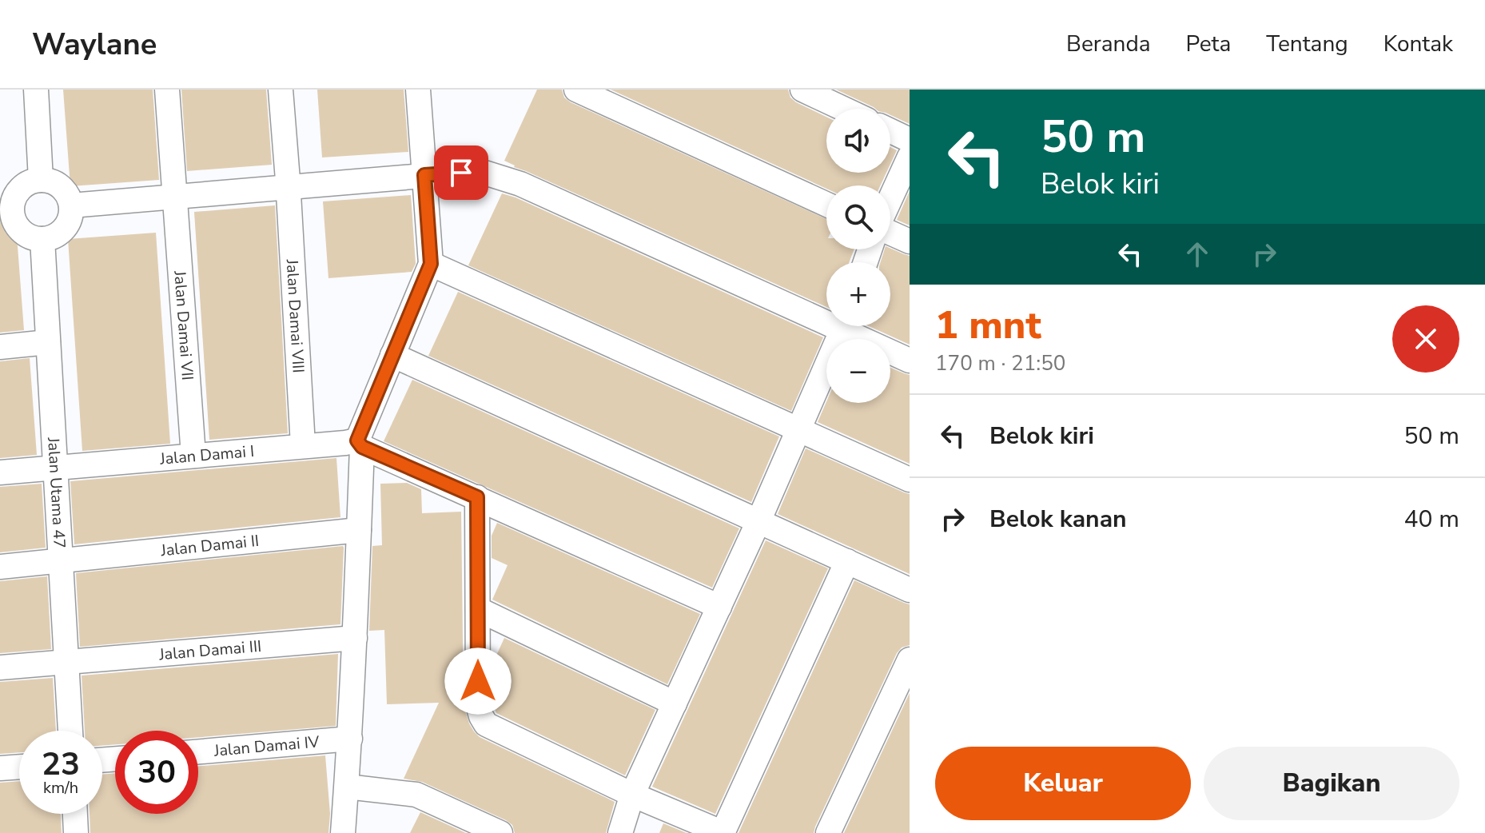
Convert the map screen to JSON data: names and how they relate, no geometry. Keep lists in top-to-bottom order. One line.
{"streets":{"street":["Jalan Damai VIII","Jalan Damai VII","Jalan Damai I","Jalan Utama 47","Jalan Damai II","Jalan Damai III","Jalan Damai IV"]},"crossings":[["Jalan Damai VIII","Jalan Damai I"],["Jalan Damai VII","Jalan Damai I"],["Jalan Damai I","Jalan Utama 47"],["Jalan Utama 47","Jalan Damai II"],["Jalan Utama 47","Jalan Damai III"]],"page":{"header":"Waylane","nav":["Beranda","Peta","Tentang","Kontak"],"turn":["50 m","Belok kiri"],"map_buttons":["+","−"],"heading":["1 mnt","170 m · 21:50"],"list":[{"name":"Belok kiri","value":"50 m"},{"name":"Belok kanan","value":"40 m"}],"speed":"23 km/h","limit":"30","buttons":["Keluar","Bagikan"]}}
